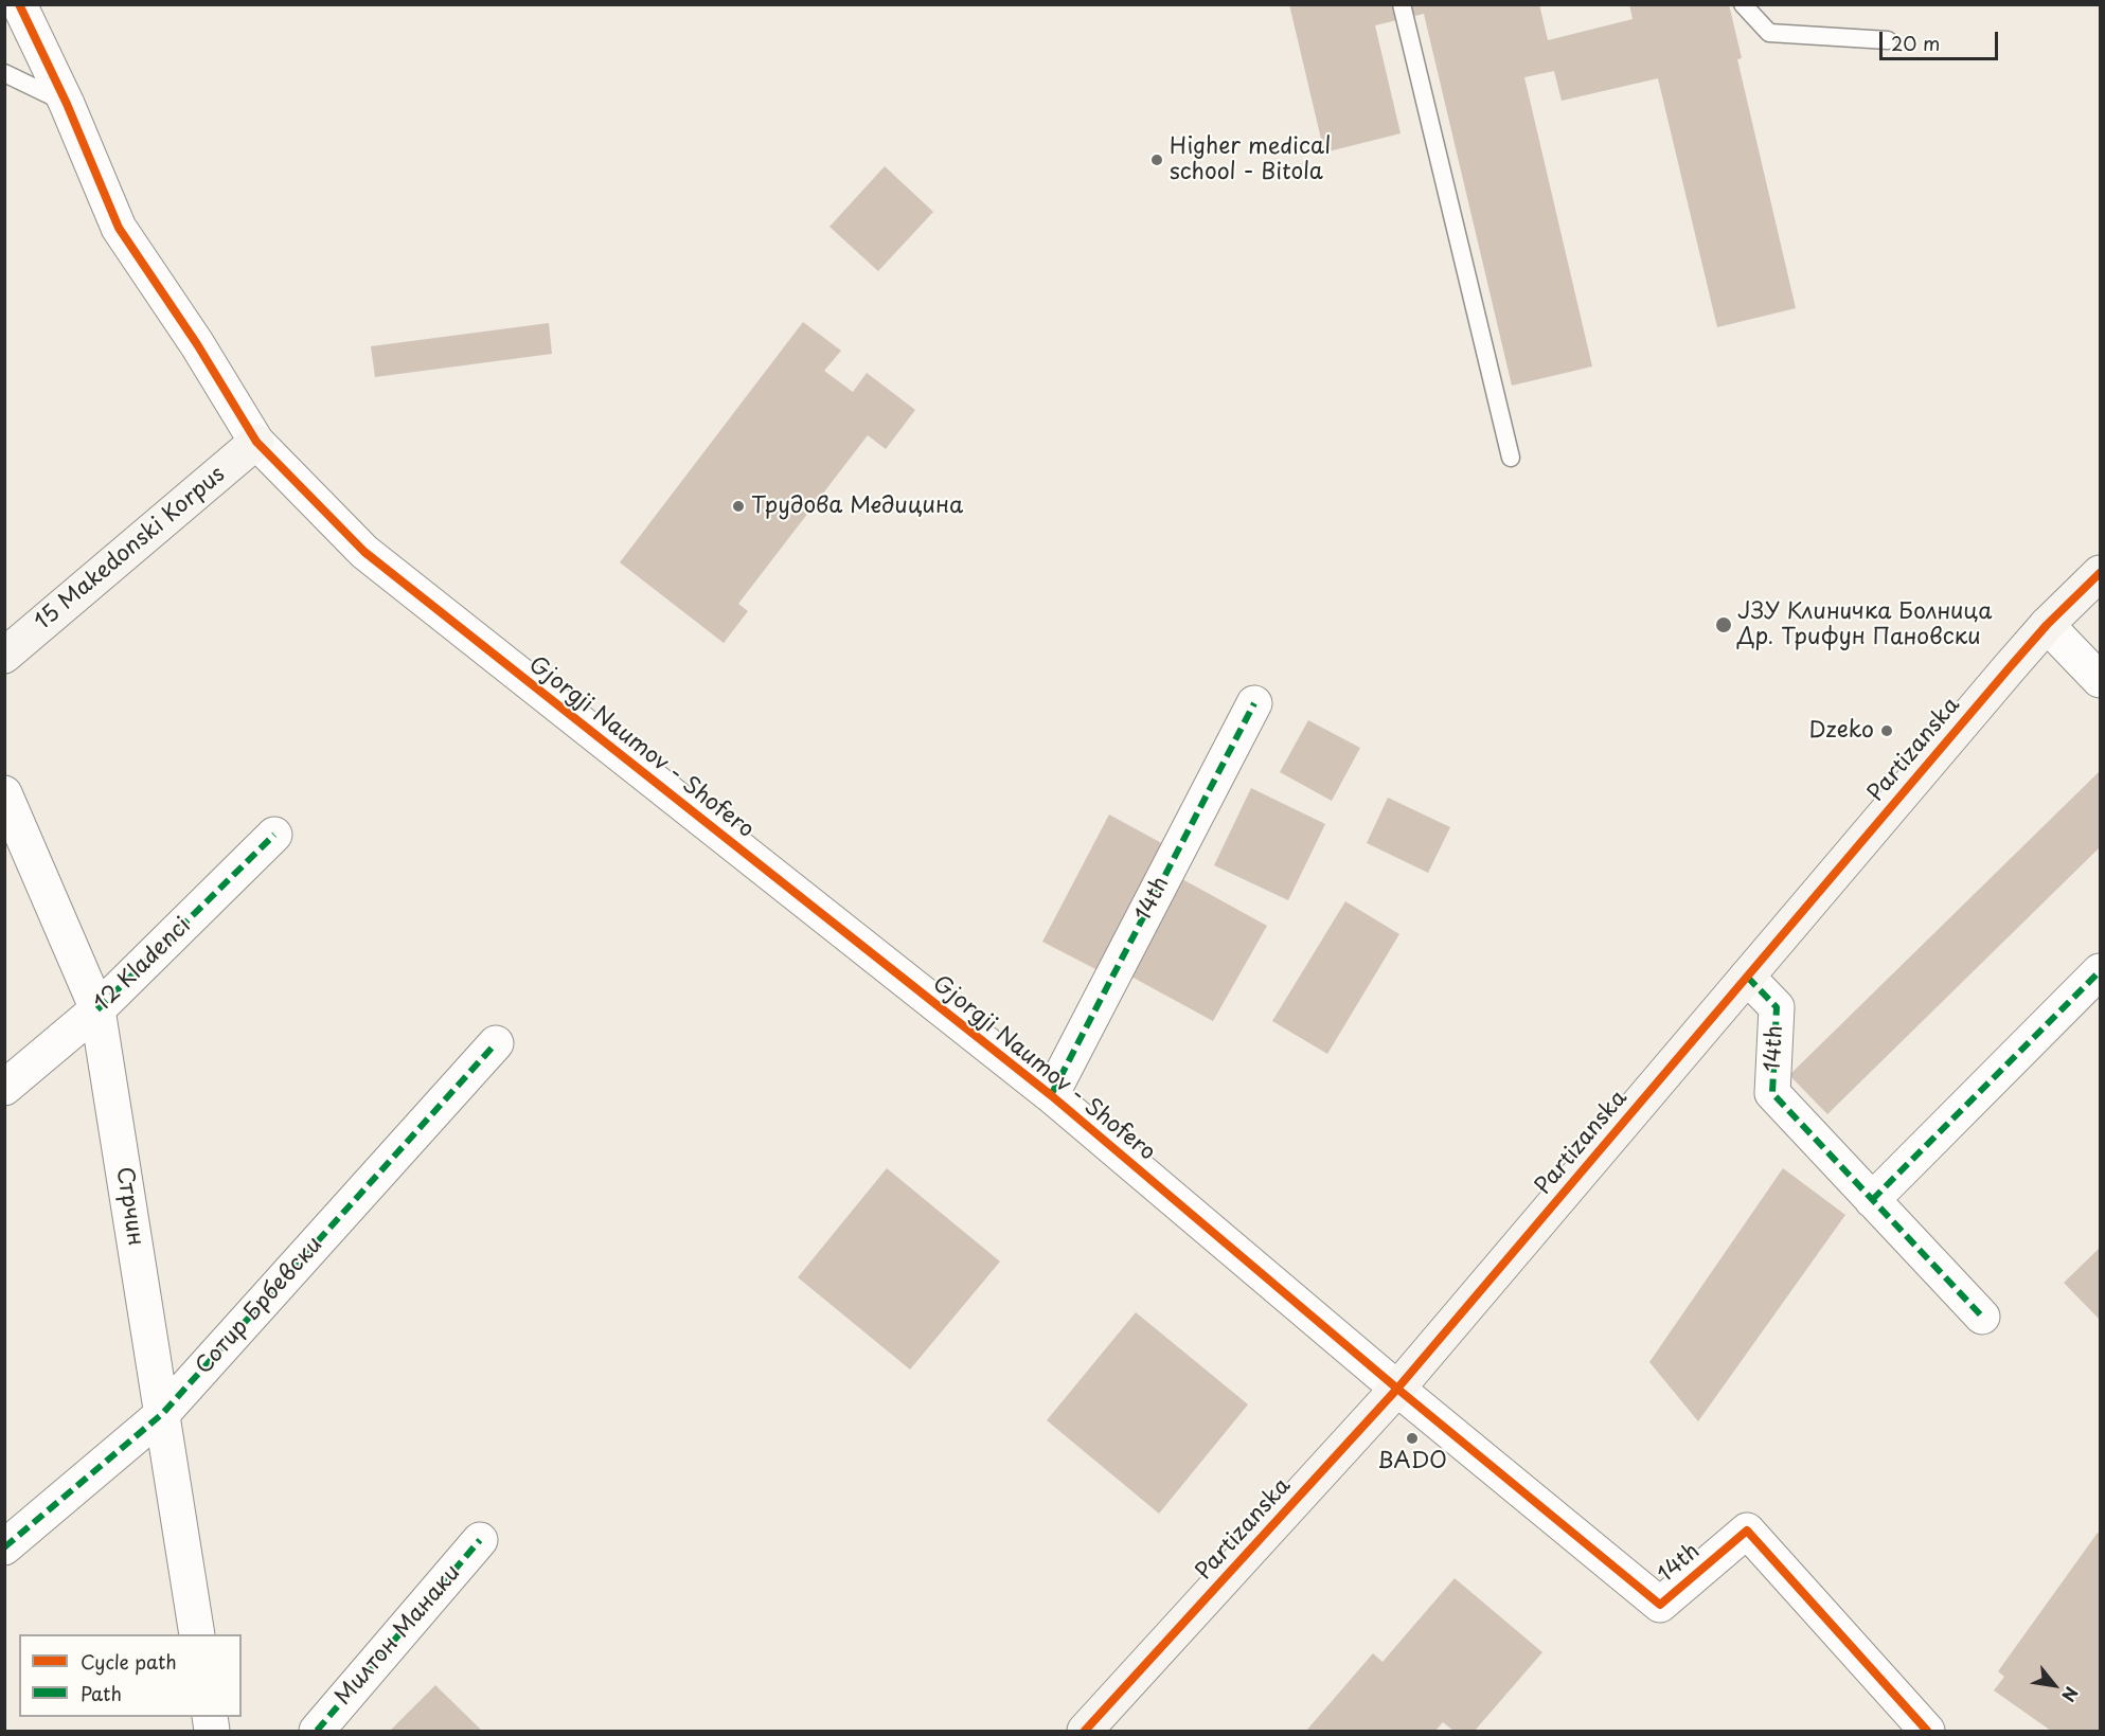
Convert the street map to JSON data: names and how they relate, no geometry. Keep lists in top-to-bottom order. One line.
{"streets":{"street":["15 Makedonski Korpus","Gjorgji Naumov - Shofero","Partizanska","14th","12 Kladenci","Стрчин","Сотир Брбевски","Милтон Манаки"]},"crossings":[["15 Makedonski Korpus","Gjorgji Naumov - Shofero"],["Gjorgji Naumov - Shofero","Partizanska"],["Gjorgji Naumov - Shofero","14th"],["Partizanska","14th"],["12 Kladenci","Стрчин"],["Стрчин","Сотир Брбевски"]],"places":["Higher medical school - Bitola","Трудова Медицина","ЈЗУ Клиничка Болница Др. Трифун Пановски","Dzeko","BADO"],"legend":["Cycle path","Path"],"scale_bar":"20 m","north":"bottom right"}
